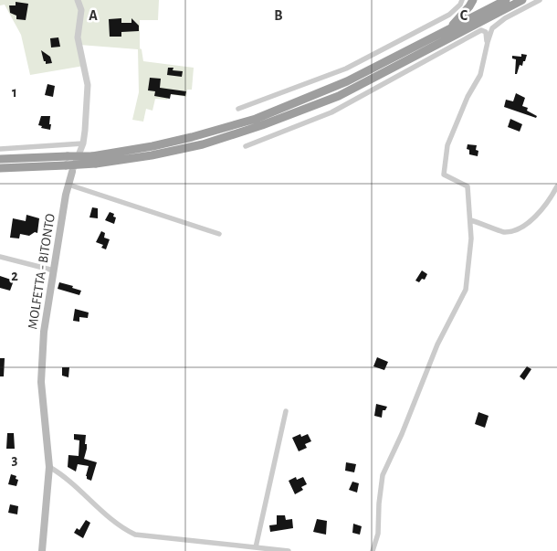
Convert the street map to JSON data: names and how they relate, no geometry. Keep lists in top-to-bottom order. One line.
{"streets":{"main road":["MOLFETTA - BITONTO"]},"grid":{"columns":["A","B","C"],"rows":["1","2","3"]}}
